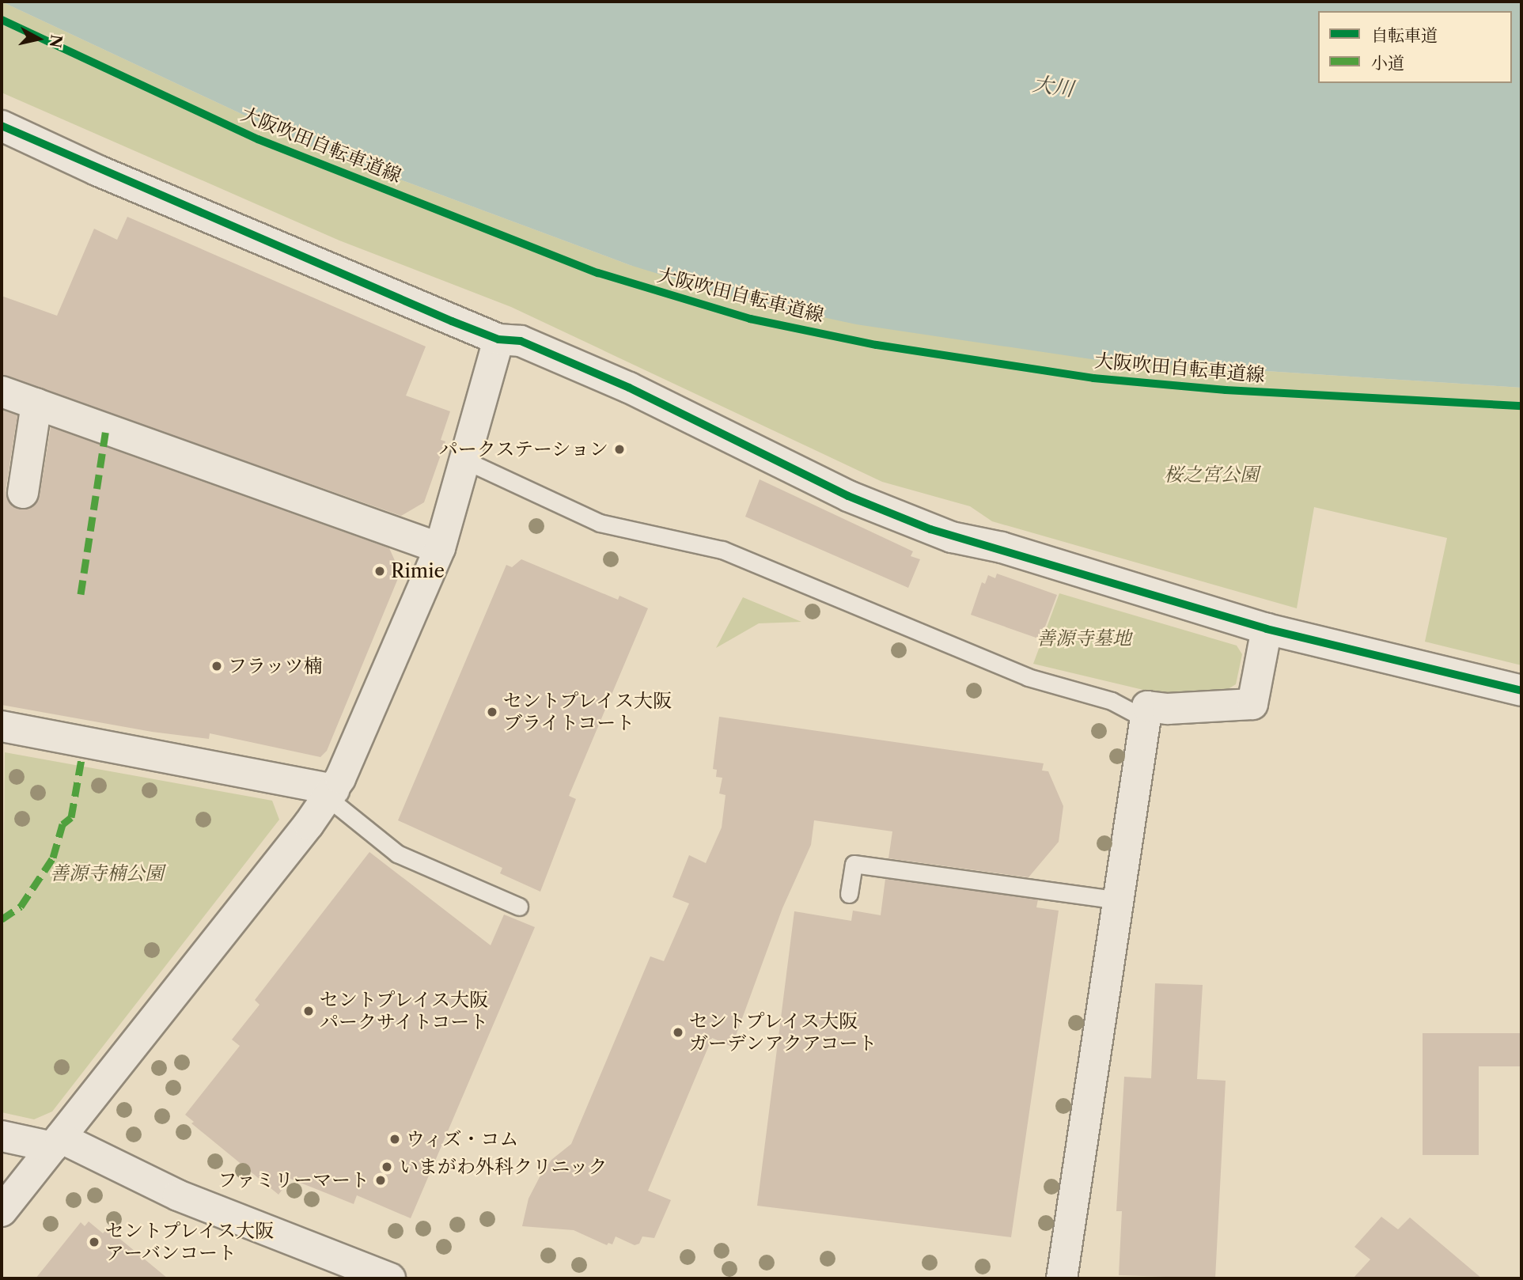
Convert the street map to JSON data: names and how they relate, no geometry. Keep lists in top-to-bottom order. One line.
{"streets":{"cycle path":["大阪吹田自転車道線"]},"water":["大川"],"parks":["桜之宮公園","善源寺墓地","善源寺楠公園"],"places":["パークステーション","Rimie","フラッツ楠","セントプレイス大阪 ブライトコート","セントプレイス大阪 パークサイトコート","セントプレイス大阪 ガーデンアクアコート","ウィズ・コム","いまがわ外科クリニック","ファミリーマート","セントプレイス大阪 アーバンコート"],"legend":["自転車道","小道"],"north":"right"}
